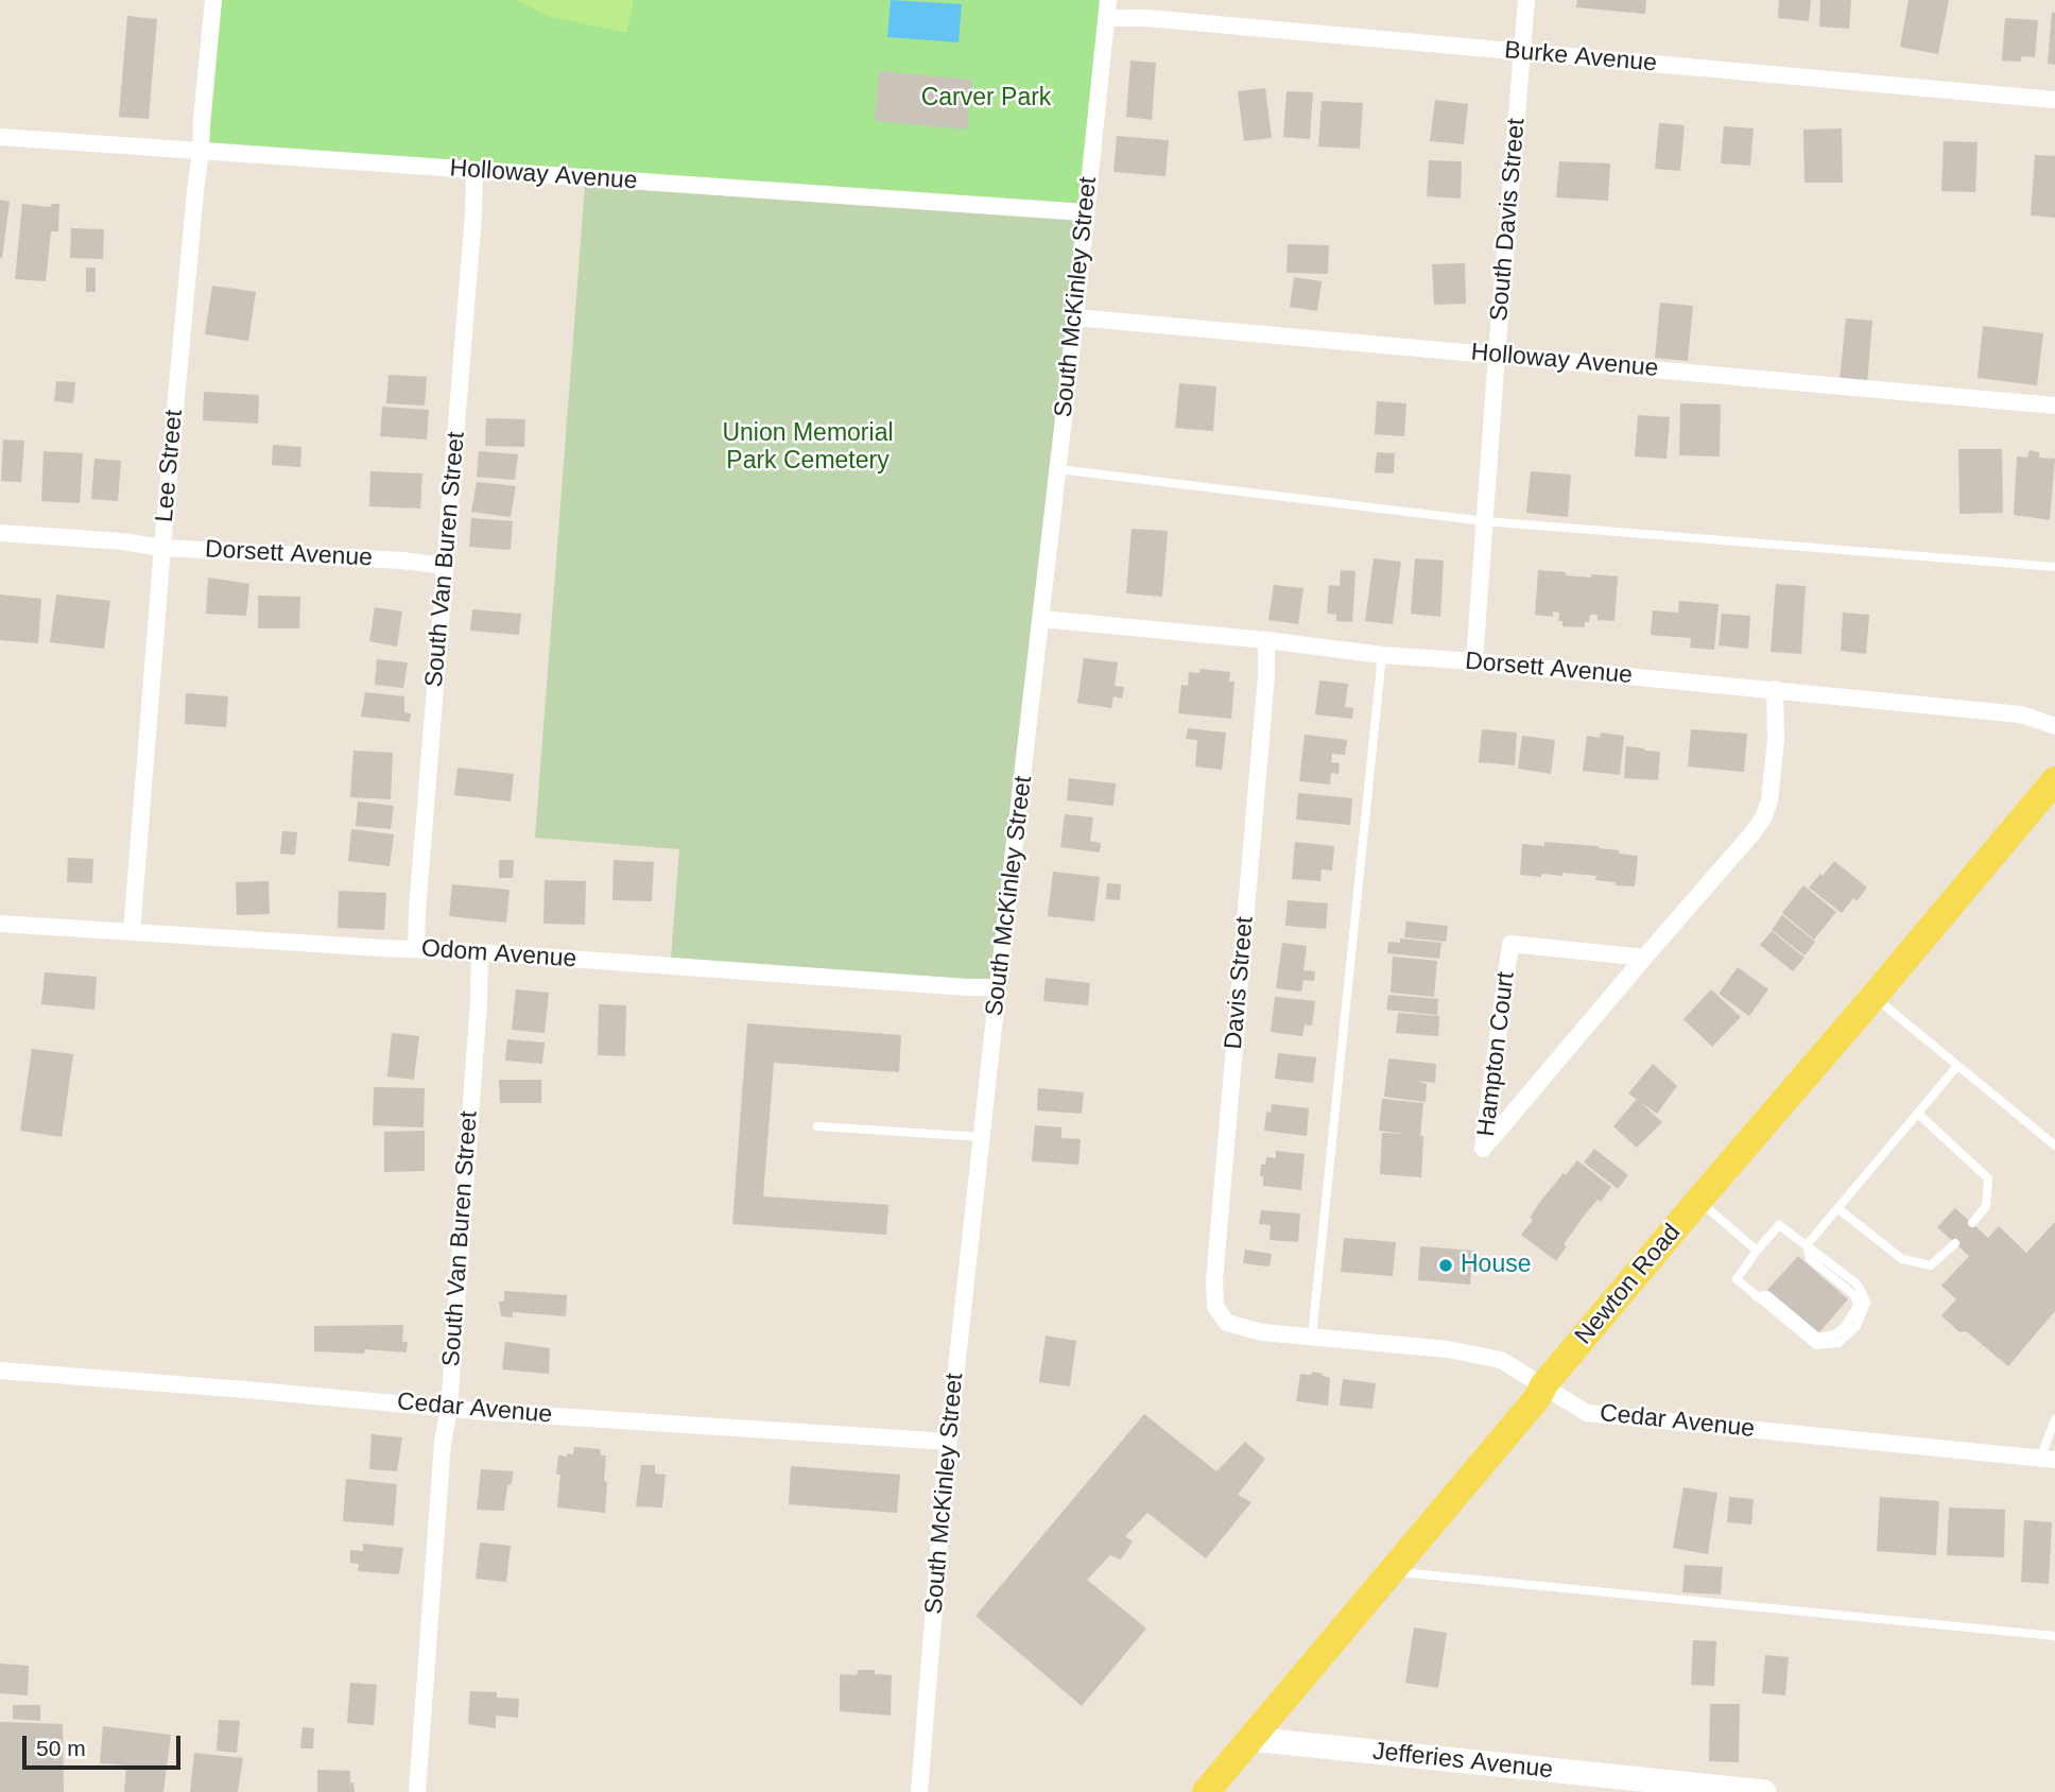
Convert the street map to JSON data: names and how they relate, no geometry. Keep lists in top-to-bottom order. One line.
{"streets":{"main road":["Newton Road"],"street":["Burke Avenue","Holloway Avenue","South Davis Street","South McKinley Street","Lee Street","Dorsett Avenue","South Van Buren Street","Odom Avenue","Davis Street","Hampton Court","Cedar Avenue","Jefferies Avenue"]},"crossings":[["Burke Avenue","South Davis Street"],["Burke Avenue","South McKinley Street"],["Holloway Avenue","South Davis Street"],["Holloway Avenue","South McKinley Street"],["Holloway Avenue","Lee Street"],["Holloway Avenue","South Van Buren Street"],["South Davis Street","Dorsett Avenue"],["South McKinley Street","Dorsett Avenue"],["South McKinley Street","Odom Avenue"],["South McKinley Street","Cedar Avenue"],["Lee Street","Dorsett Avenue"],["Lee Street","Odom Avenue"],["Dorsett Avenue","South Van Buren Street"],["Dorsett Avenue","Davis Street"],["Dorsett Avenue","Hampton Court"],["South Van Buren Street","Odom Avenue"],["South Van Buren Street","Cedar Avenue"],["Davis Street","Cedar Avenue"],["Newton Road","Cedar Avenue"],["Newton Road","Jefferies Avenue"]],"parks":["Carver Park","Union Memorial Park Cemetery"],"places":["House"],"scale_bar":"50 m"}
